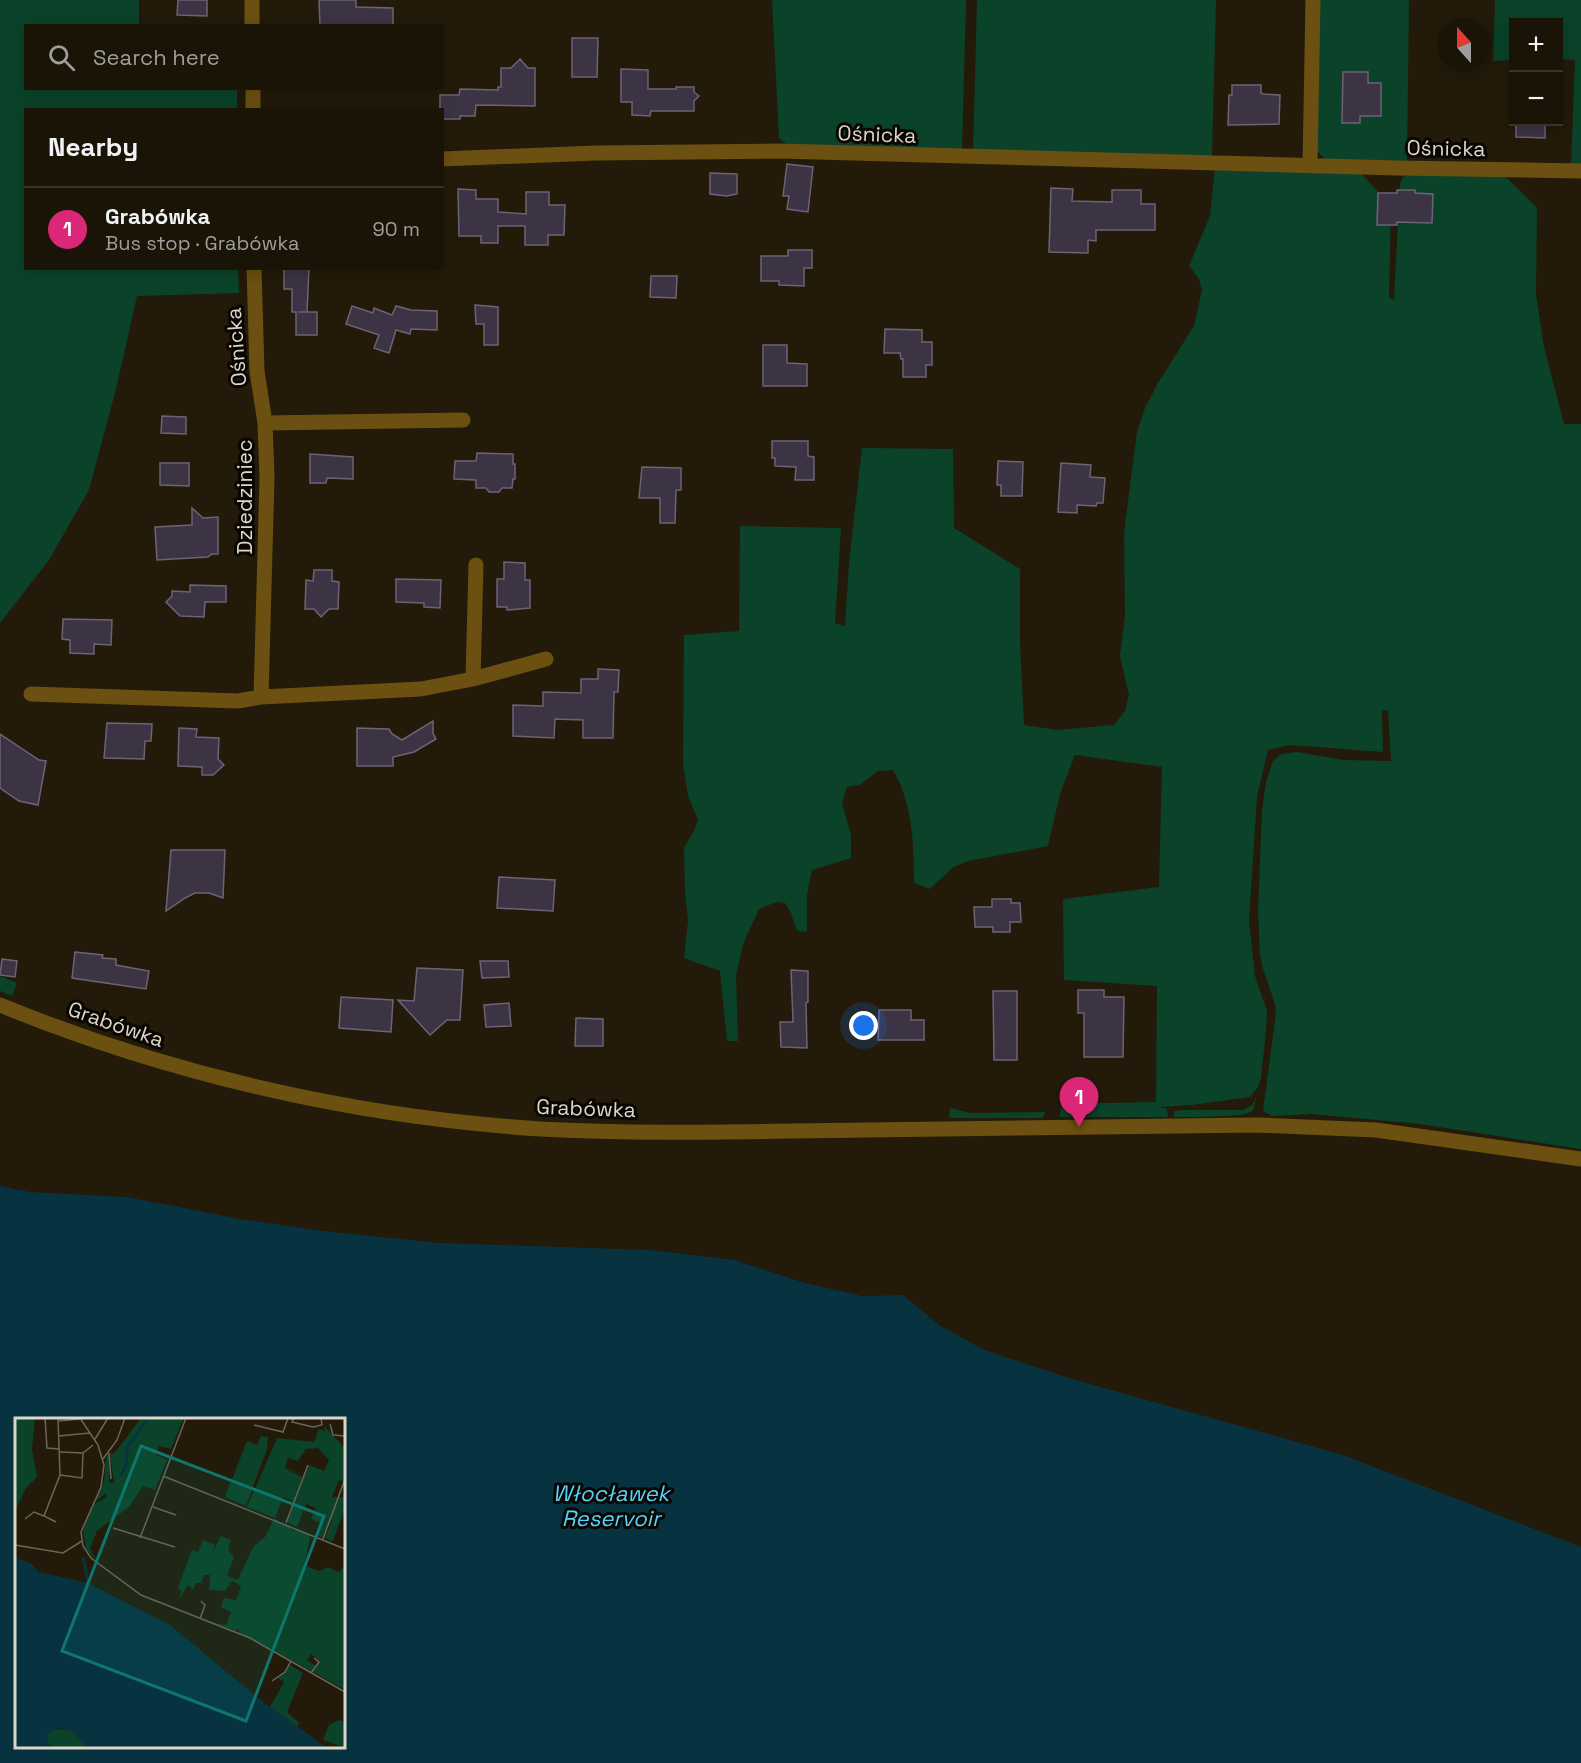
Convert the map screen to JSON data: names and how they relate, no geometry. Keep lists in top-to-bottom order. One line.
{"streets":{"street":["Ośnicka","Dziedziniec","Grabówka"]},"crossings":[["Ośnicka","Dziedziniec"]],"water":["Włocławek Reservoir"],"north":"top","page":{"map_buttons":["+","−"],"search":"Search here","heading":"Nearby","list":[{"mark":"1","name":"Grabówka","note":"Bus stop · Grabówka","value":"90 m"}],"pins":"1"}}
